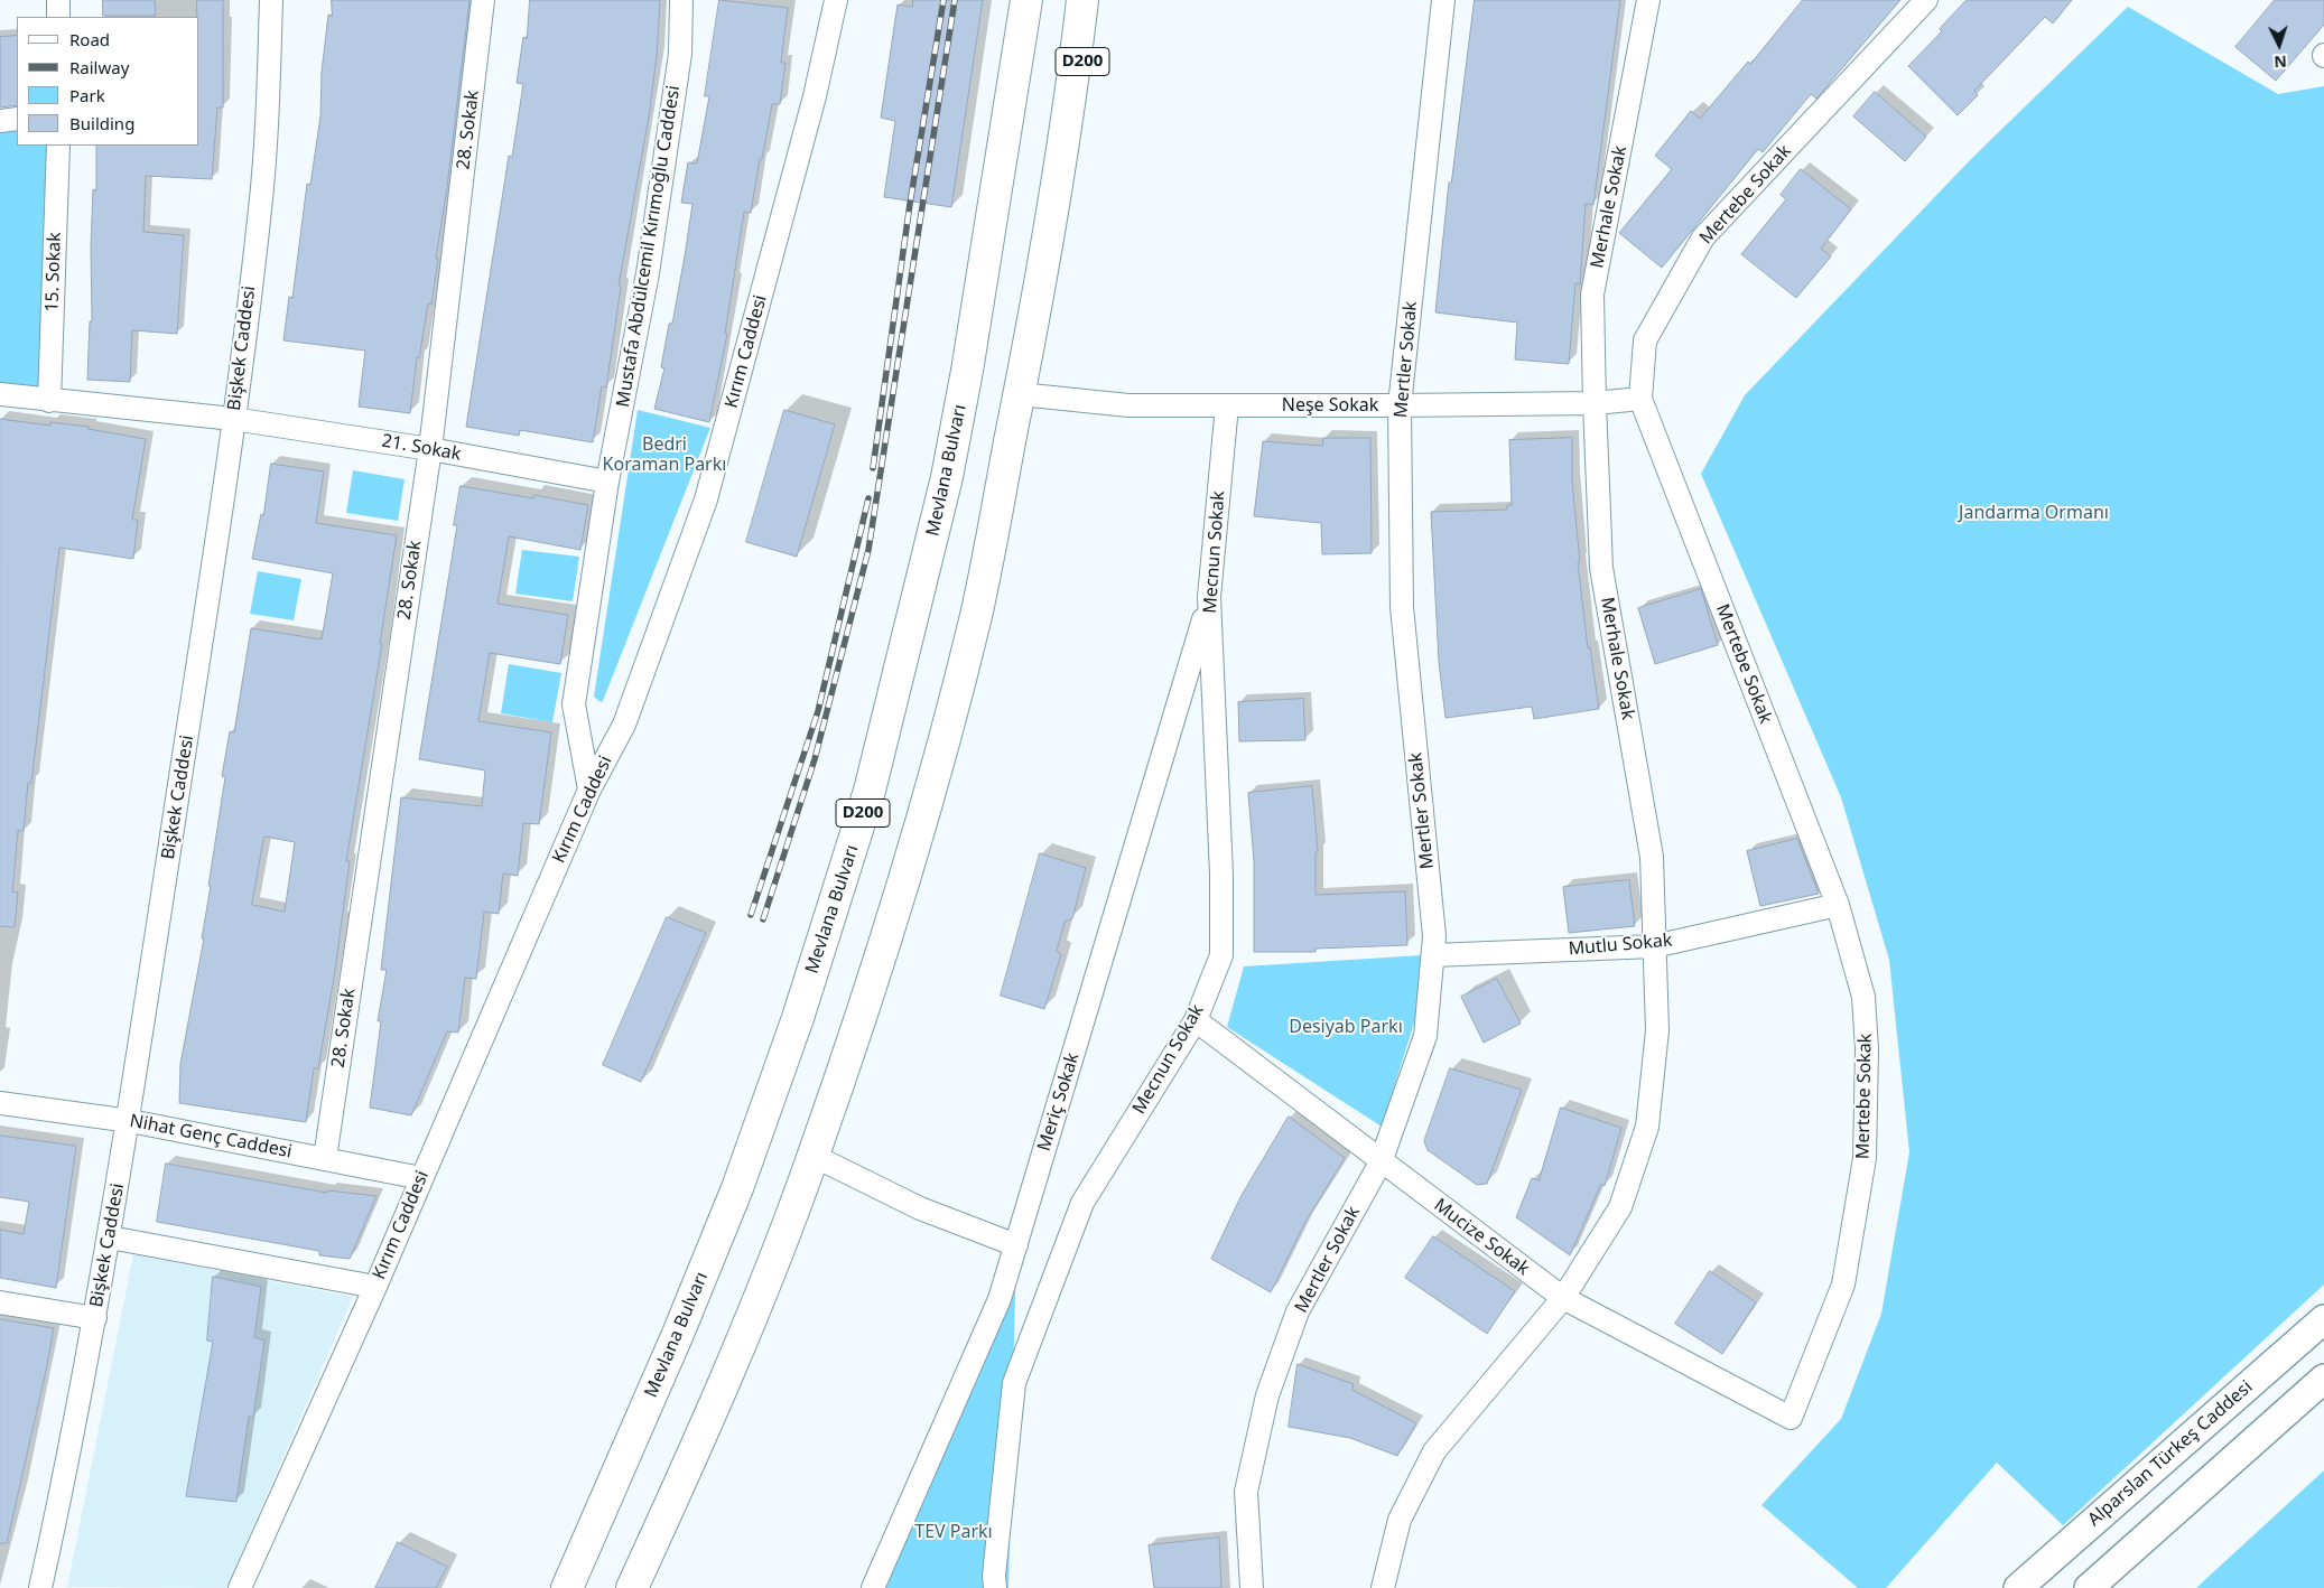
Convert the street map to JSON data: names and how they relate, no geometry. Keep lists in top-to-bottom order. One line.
{"streets":{"highway":["D200","Mevlana Bulvarı"],"main road":["Alparslan Türkeş Caddesi"],"street":["28. Sokak","Mertebe Sokak","Merhale Sokak","Mustafa Abdülcemil Kırımoğlu Caddesi","15. Sokak","Bişkek Caddesi","Kırım Caddesi","Mertler Sokak","Neşe Sokak","21. Sokak","Mecnun Sokak","Mutlu Sokak","Meriç Sokak","Nihat Genç Caddesi","Mucize Sokak"]},"crossings":[["D200","Neşe Sokak"],["28. Sokak","21. Sokak"],["28. Sokak","Nihat Genç Caddesi"],["Mertebe Sokak","Neşe Sokak"],["Mertebe Sokak","Mutlu Sokak"],["Mertebe Sokak","Mucize Sokak"],["Merhale Sokak","Neşe Sokak"],["Merhale Sokak","Mutlu Sokak"],["Merhale Sokak","Mucize Sokak"],["Mustafa Abdülcemil Kırımoğlu Caddesi","Kırım Caddesi"],["Mustafa Abdülcemil Kırımoğlu Caddesi","21. Sokak"],["15. Sokak","21. Sokak"],["Bişkek Caddesi","21. Sokak"],["Bişkek Caddesi","Nihat Genç Caddesi"],["Kırım Caddesi","Nihat Genç Caddesi"],["Mertler Sokak","Neşe Sokak"],["Mertler Sokak","Mutlu Sokak"],["Mertler Sokak","Mucize Sokak"],["Neşe Sokak","Mecnun Sokak"],["Mecnun Sokak","Meriç Sokak"],["Mecnun Sokak","Mucize Sokak"]],"parks":["Bedri Koraman Parkı","Jandarma Ormanı","Desiyab Parkı","TEV Parkı"],"legend":["Road","Railway","Park","Building"],"north":"bottom"}
